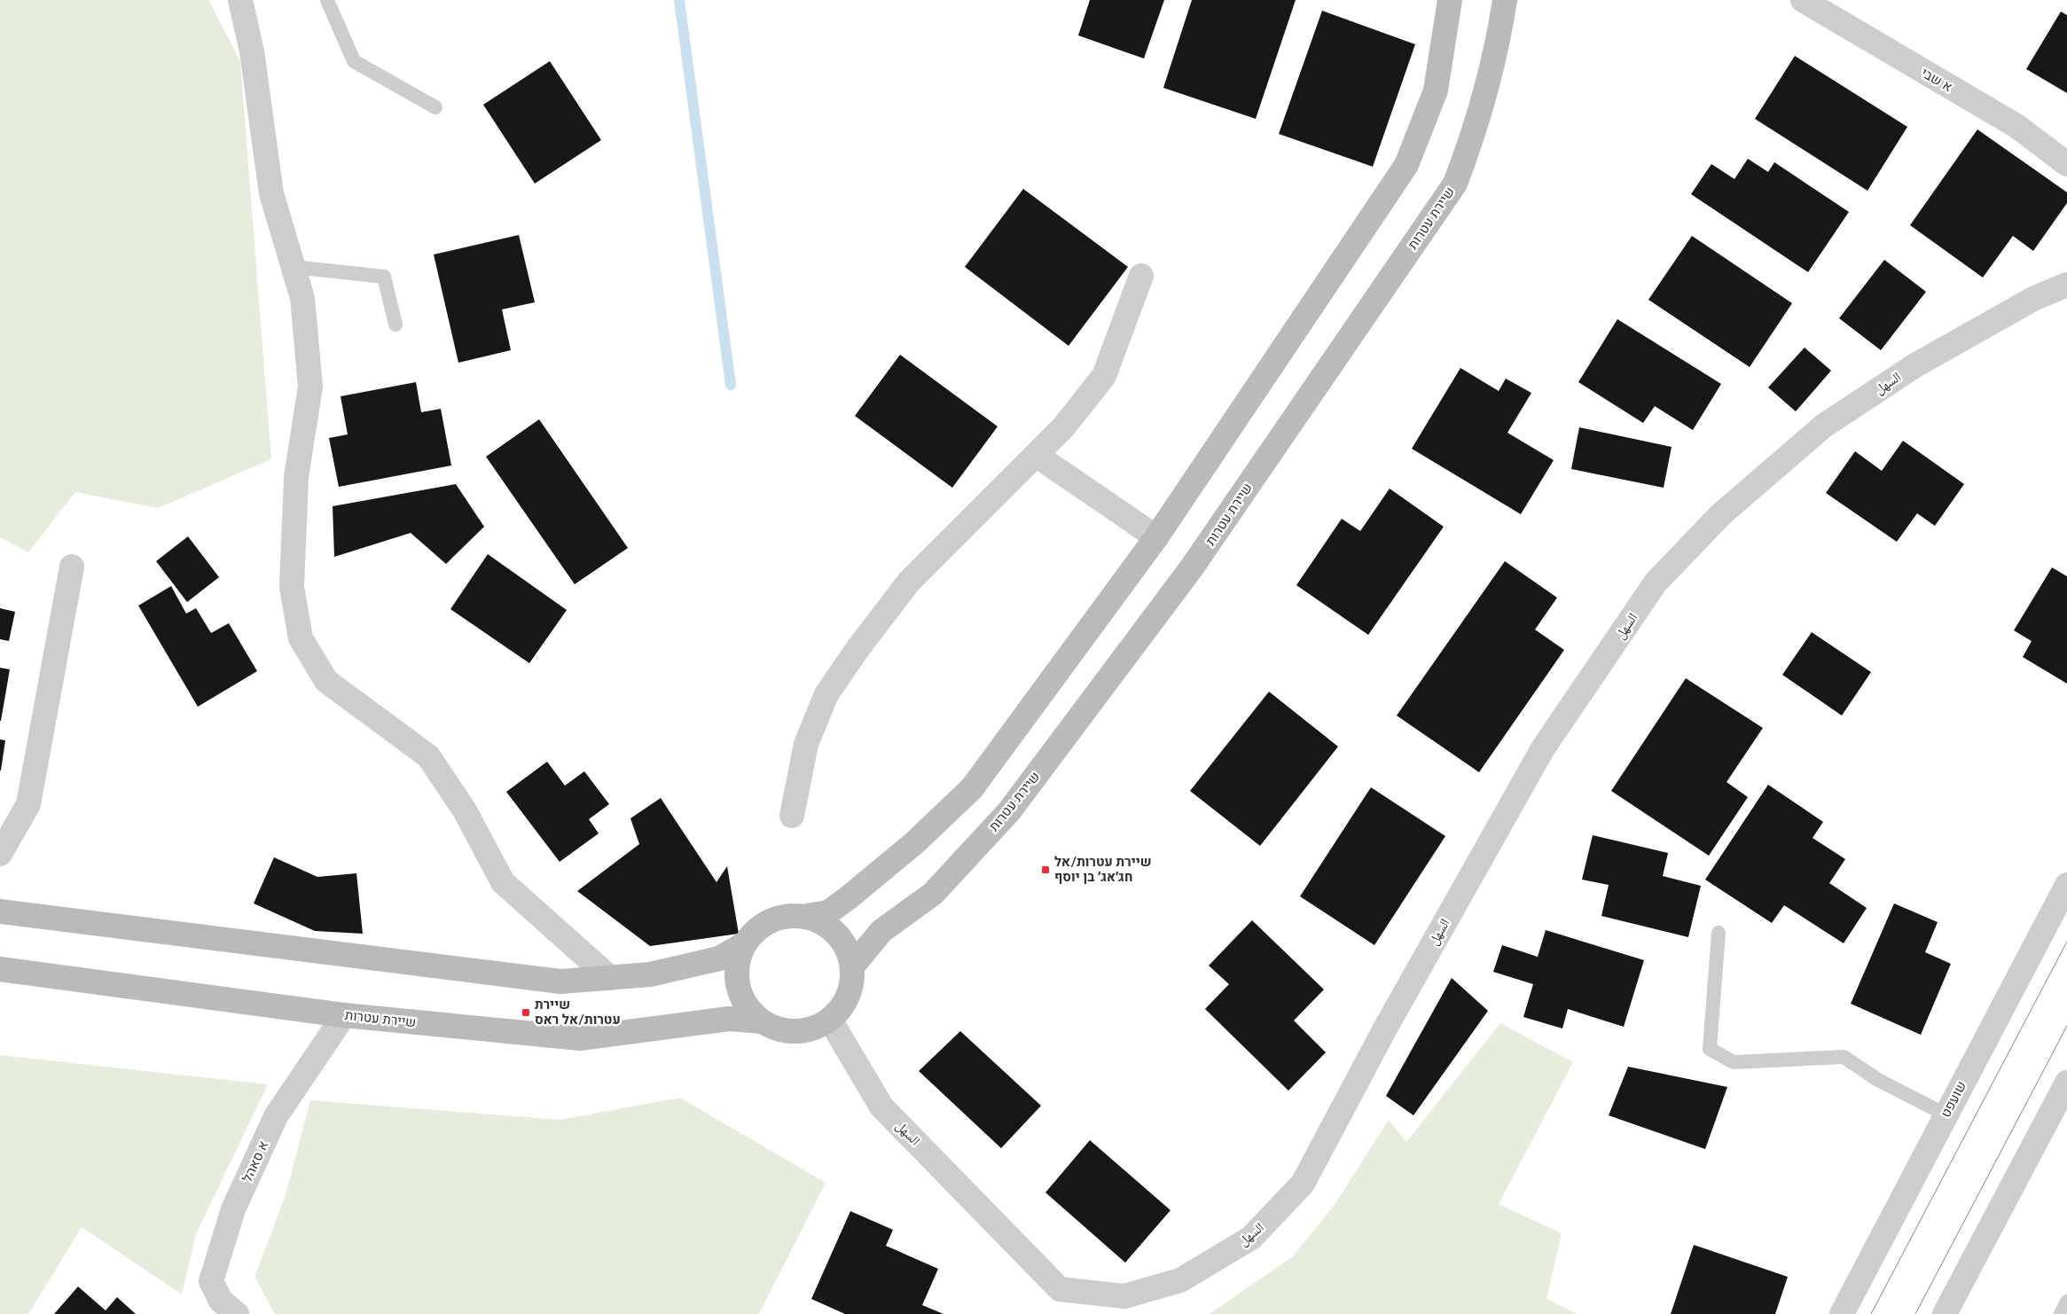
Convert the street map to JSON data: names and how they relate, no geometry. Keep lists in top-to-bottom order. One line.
{"streets":{"main road":["שיירת עטרות"],"street":["א שבי","السهل","שועפט","א סאהל"]},"crossings":[["שיירת עטרות","السهل"],["שיירת עטרות","א סאהל"]],"places":{"transit":["שיירת עטרות/אל חג׳אג׳ בן יוסף","שיירת עטרות/אל ראס"]}}
